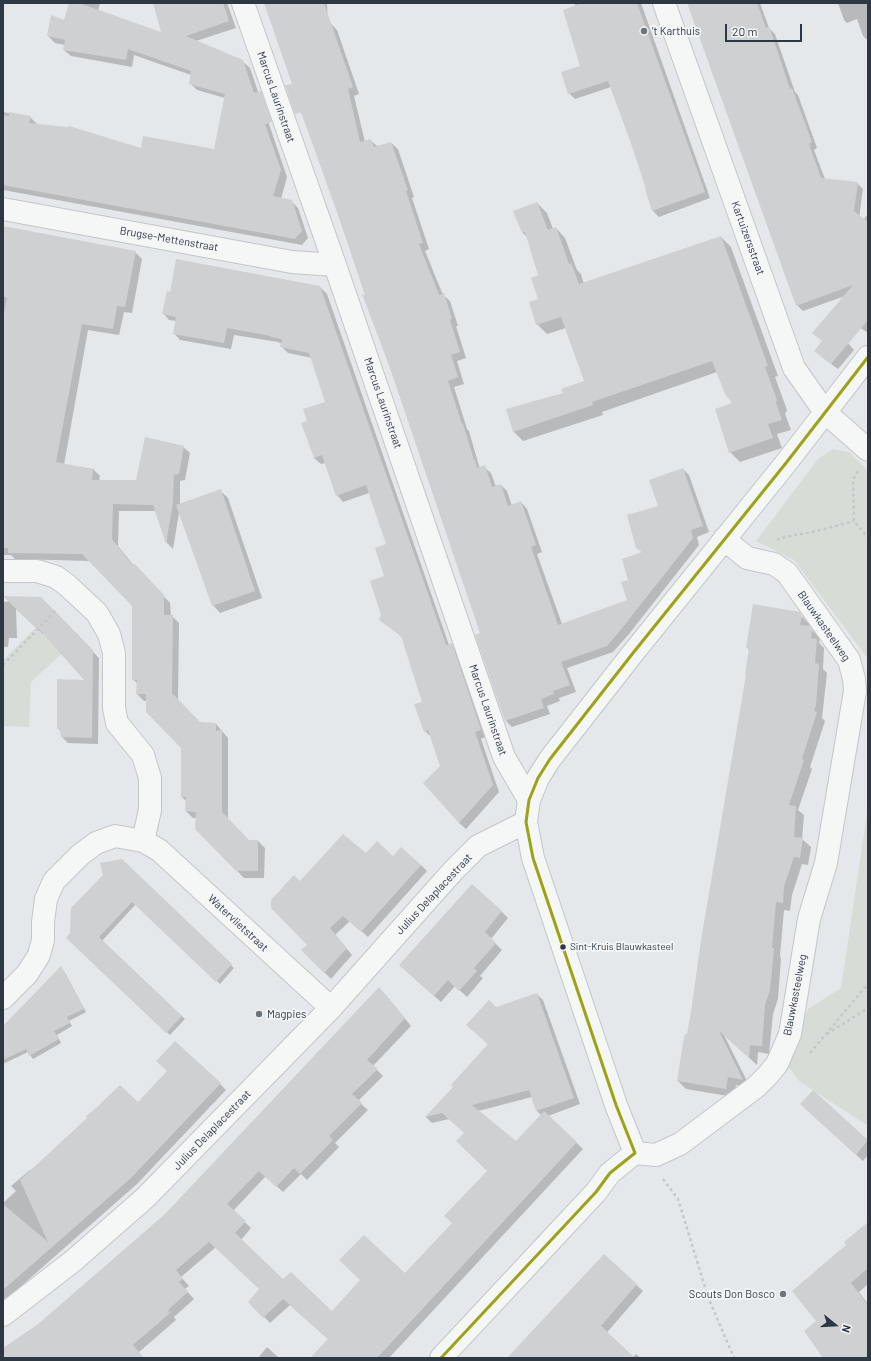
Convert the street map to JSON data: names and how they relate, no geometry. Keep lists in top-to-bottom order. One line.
{"streets":{"street":["Marcus Laurinstraat","Kartuizersstraat","Brugse-Mettenstraat","Blauwkasteelweg","Julius Delaplacestraat","Watervlietstraat"]},"crossings":[["Marcus Laurinstraat","Brugse-Mettenstraat"],["Julius Delaplacestraat","Watervlietstraat"]],"places":["'t Karthuis","Sint-Kruis Blauwkasteel","Magpies","Scouts Don Bosco"],"scale_bar":"20 m","north":"right"}
